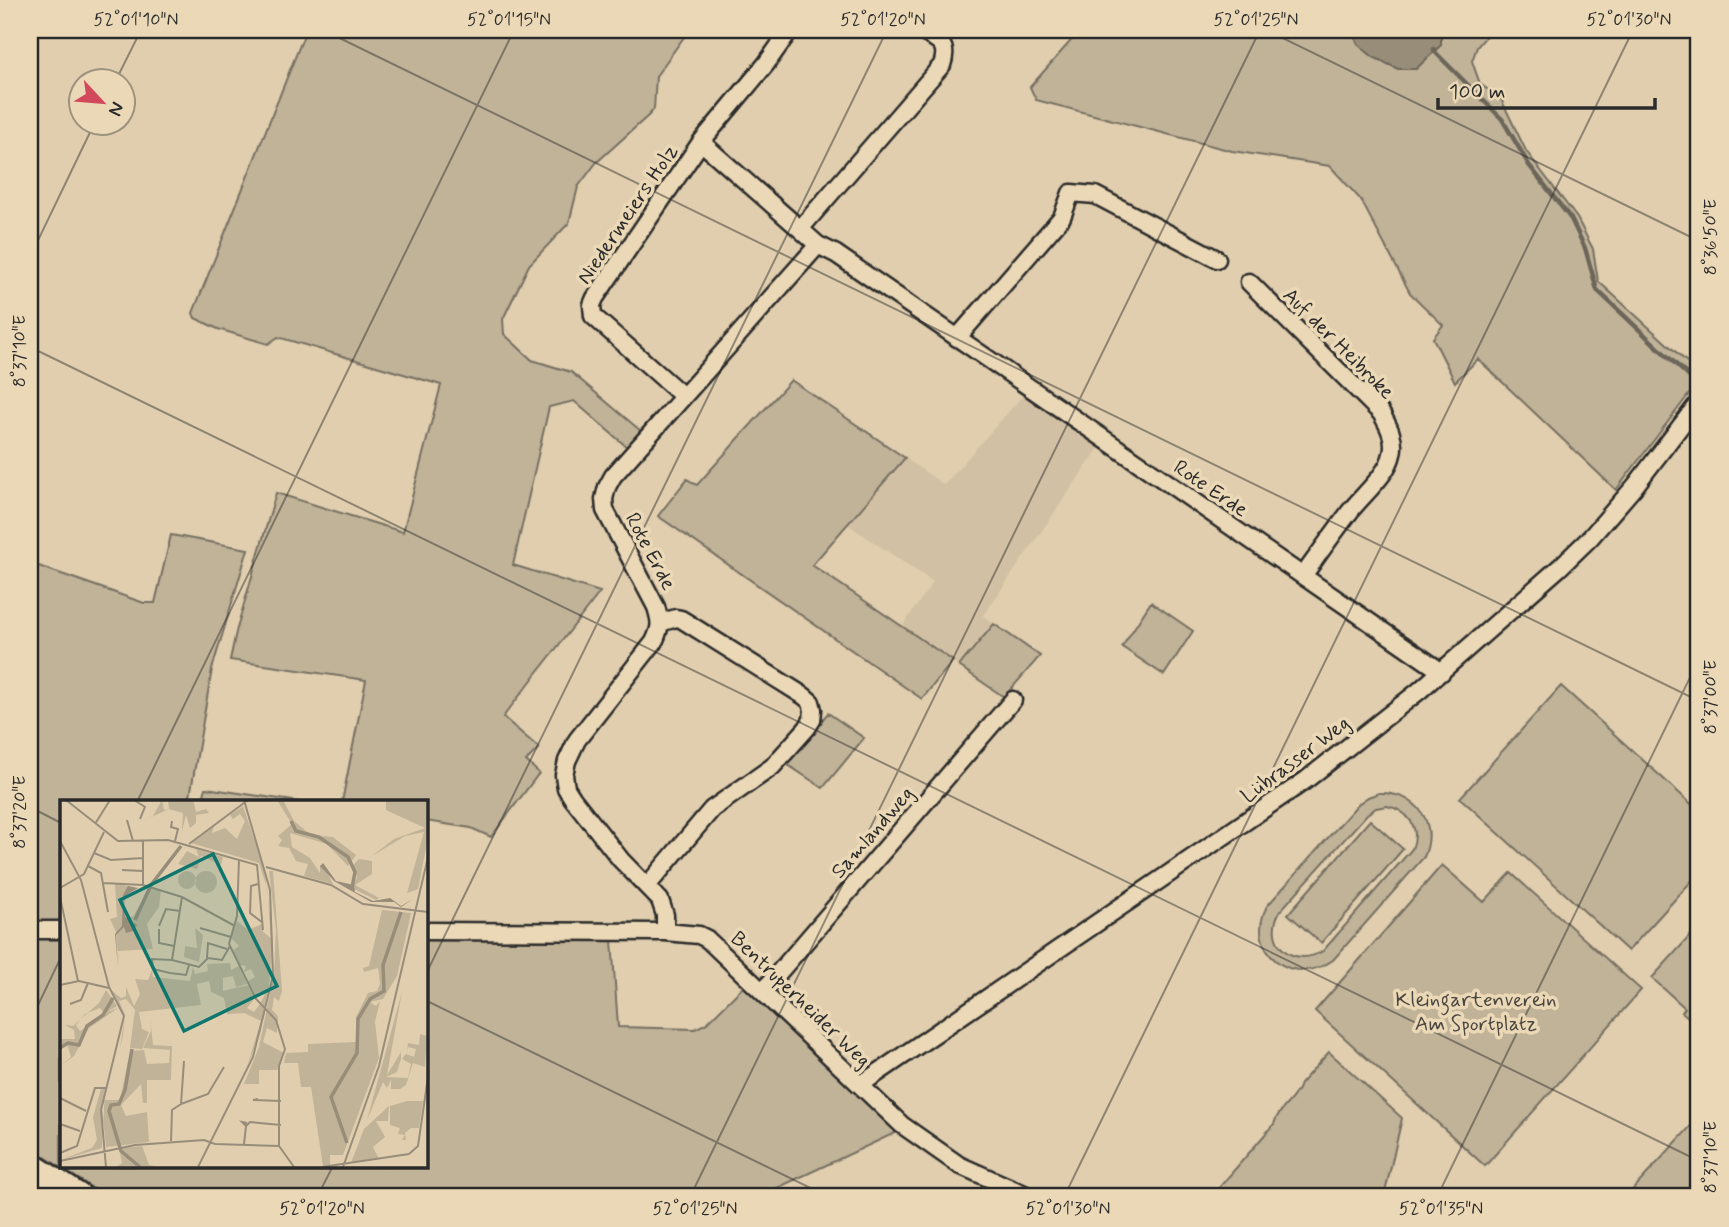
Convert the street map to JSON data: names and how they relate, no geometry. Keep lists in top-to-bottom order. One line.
{"streets":{"street":["Niedermeiers Holz","Auf der Heibroke","Rote Erde","Lübrasser Weg","Samlandweg","Bentruperheider Weg"]},"crossings":[["Niedermeiers Holz","Rote Erde"],["Auf der Heibroke","Rote Erde"],["Rote Erde","Lübrasser Weg"],["Rote Erde","Bentruperheider Weg"],["Lübrasser Weg","Bentruperheider Weg"],["Samlandweg","Bentruperheider Weg"]],"parks":["Kleingartenverein Am Sportplatz"],"scale_bar":"100 m","north":"bottom right","coordinates":["52°01'10\"N","52°01'15\"N","52°01'20\"N","52°01'25\"N","52°01'30\"N","8°36'50\"E","8°37'10\"E","8°37'00\"E","8°37'20\"E","52°01'35\"N"]}
